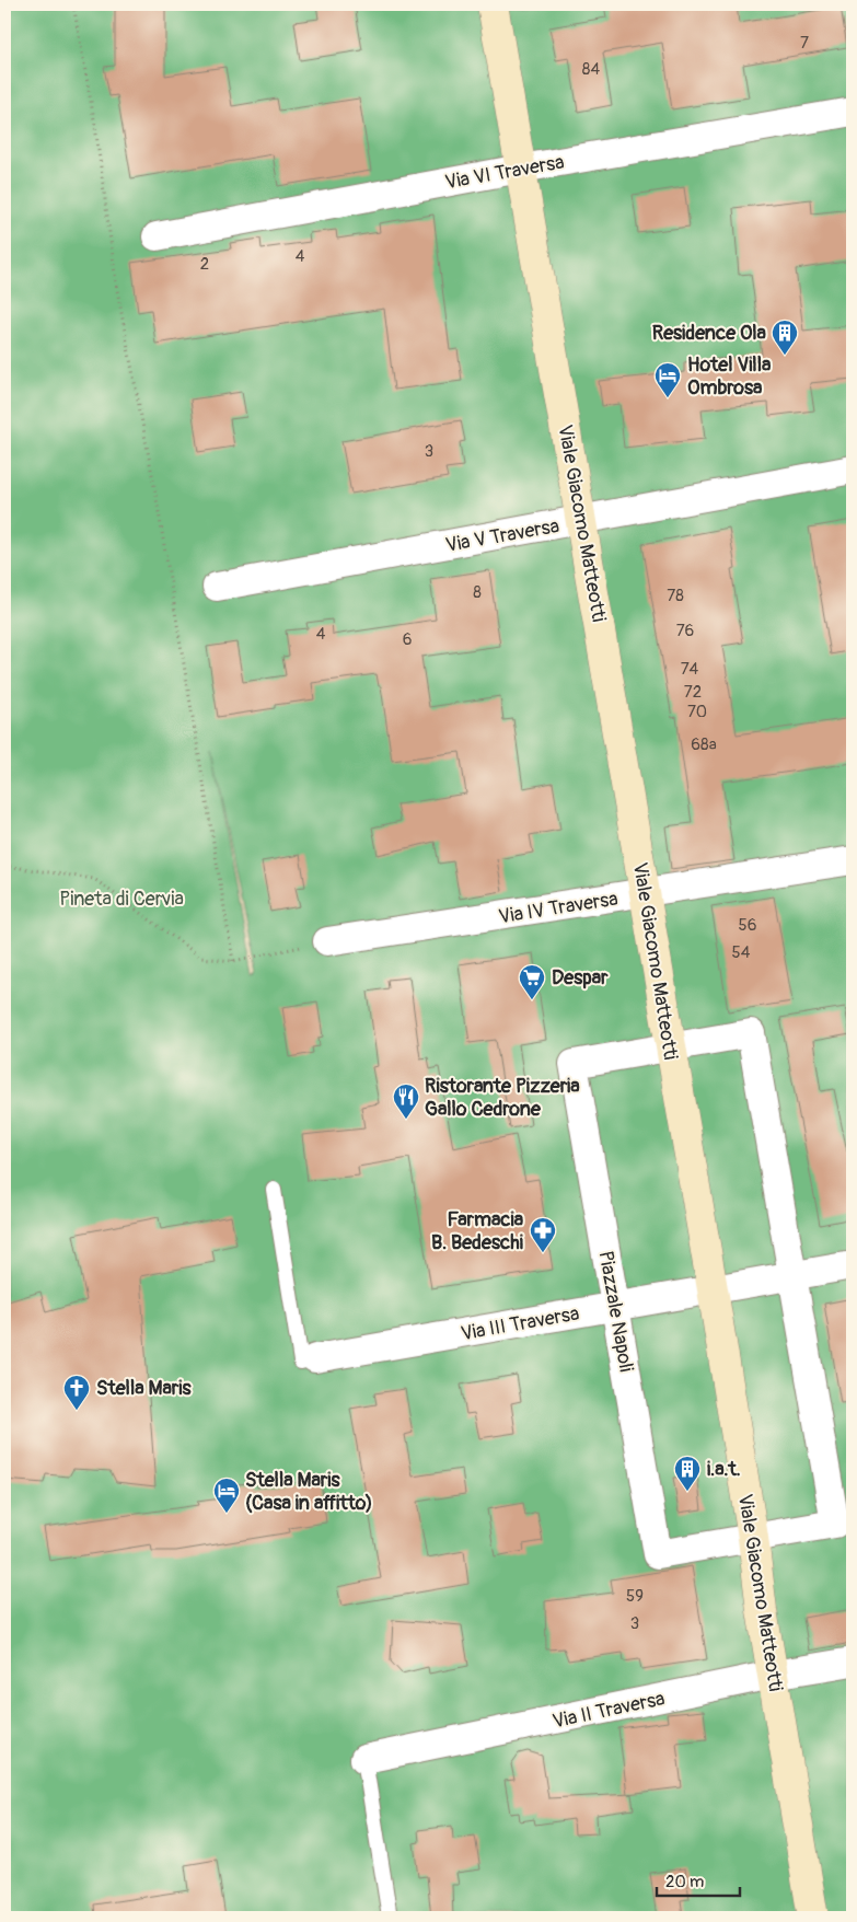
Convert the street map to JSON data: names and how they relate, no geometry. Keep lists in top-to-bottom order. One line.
{"streets":{"street":["Via VI Traversa","Viale Giacomo Matteotti","Via V Traversa","Via IV Traversa","Piazzale Napoli","Via III Traversa","Via II Traversa"]},"crossings":[["Via VI Traversa","Viale Giacomo Matteotti"],["Viale Giacomo Matteotti","Via V Traversa"],["Viale Giacomo Matteotti","Via IV Traversa"],["Viale Giacomo Matteotti","Piazzale Napoli"],["Viale Giacomo Matteotti","Via III Traversa"],["Viale Giacomo Matteotti","Via II Traversa"],["Piazzale Napoli","Via III Traversa"]],"parks":["Pineta di Cervia"],"places":{"building":["Residence Ola","i.a.t."],"hotel":["Hotel Villa Ombrosa","Stella Maris (Casa in affitto)"],"supermarket":["Despar"],"restaurant":["Ristorante Pizzeria Gallo Cedrone"],"pharmacy":["Farmacia B. Bedeschi"],"church":["Stella Maris"]},"house_numbers":["7","84","4","2","3","8","78","76","4","6","74","72","70","68a","56","54","59","3"],"scale_bar":"20 m"}
